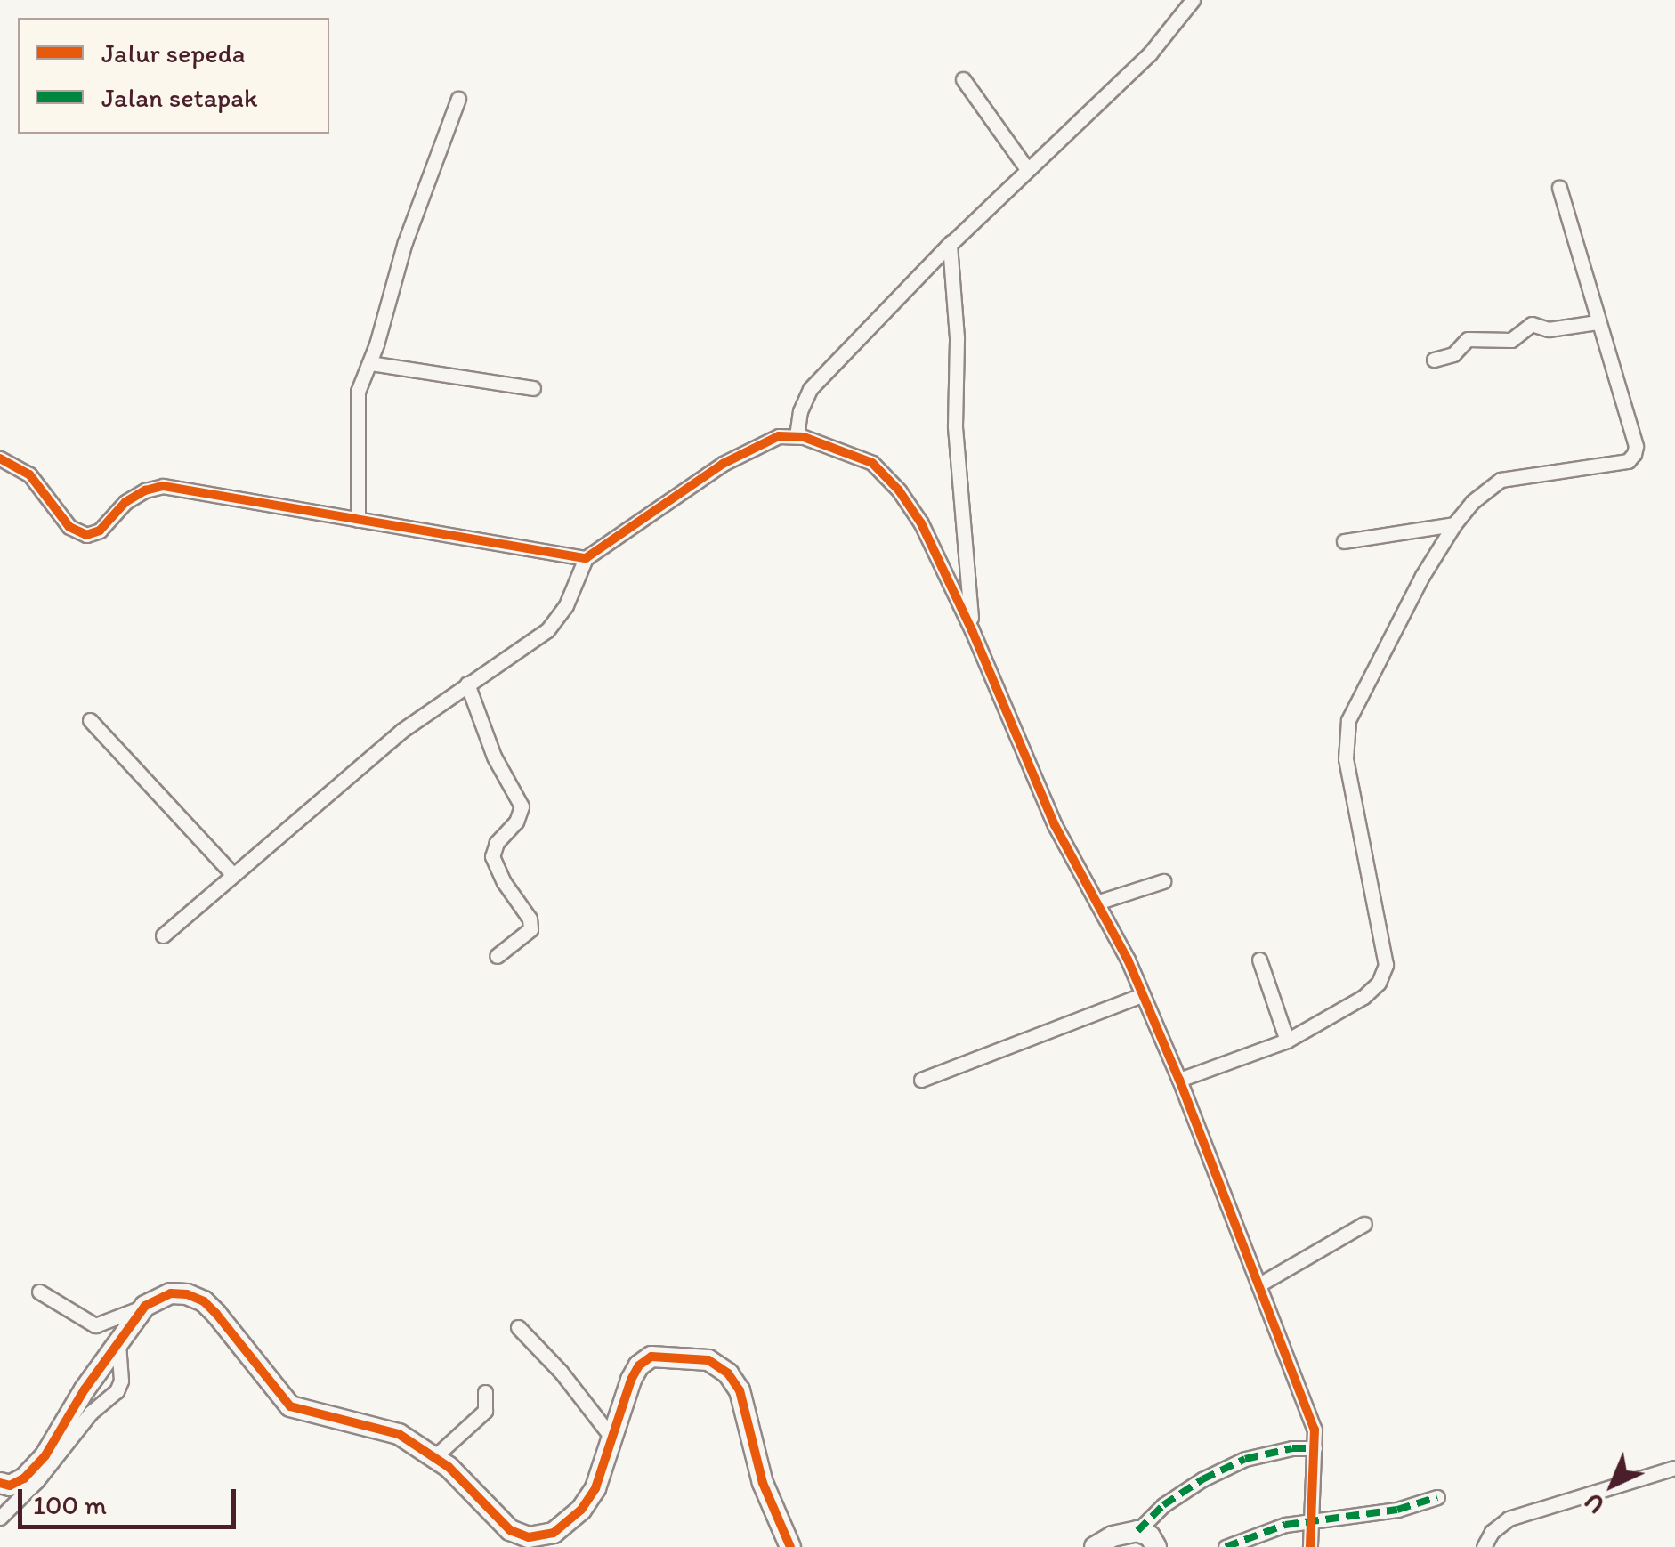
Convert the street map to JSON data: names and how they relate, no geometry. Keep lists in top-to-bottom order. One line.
{"legend":["Jalur sepeda","Jalan setapak"],"scale_bar":"100 m","north":"bottom left"}
